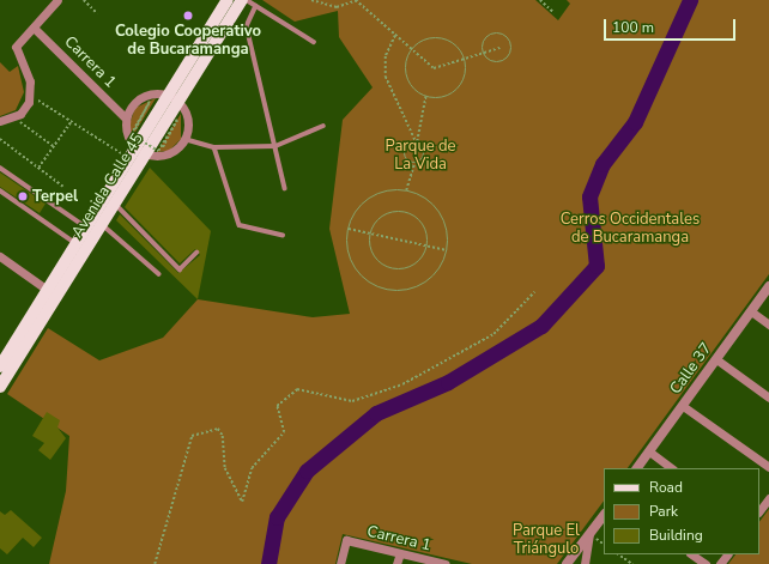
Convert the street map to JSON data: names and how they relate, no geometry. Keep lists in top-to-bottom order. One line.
{"streets":{"main road":["Avenida Calle 45"],"street":["Carrera 1","Calle 37"]},"parks":["Parque de La Vida","Cerros Occidentales de Bucaramanga","Parque El Triángulo"],"places":["Colegio Cooperativo de Bucaramanga","Terpel"],"legend":["Road","Park","Building"],"scale_bar":"100 m"}
